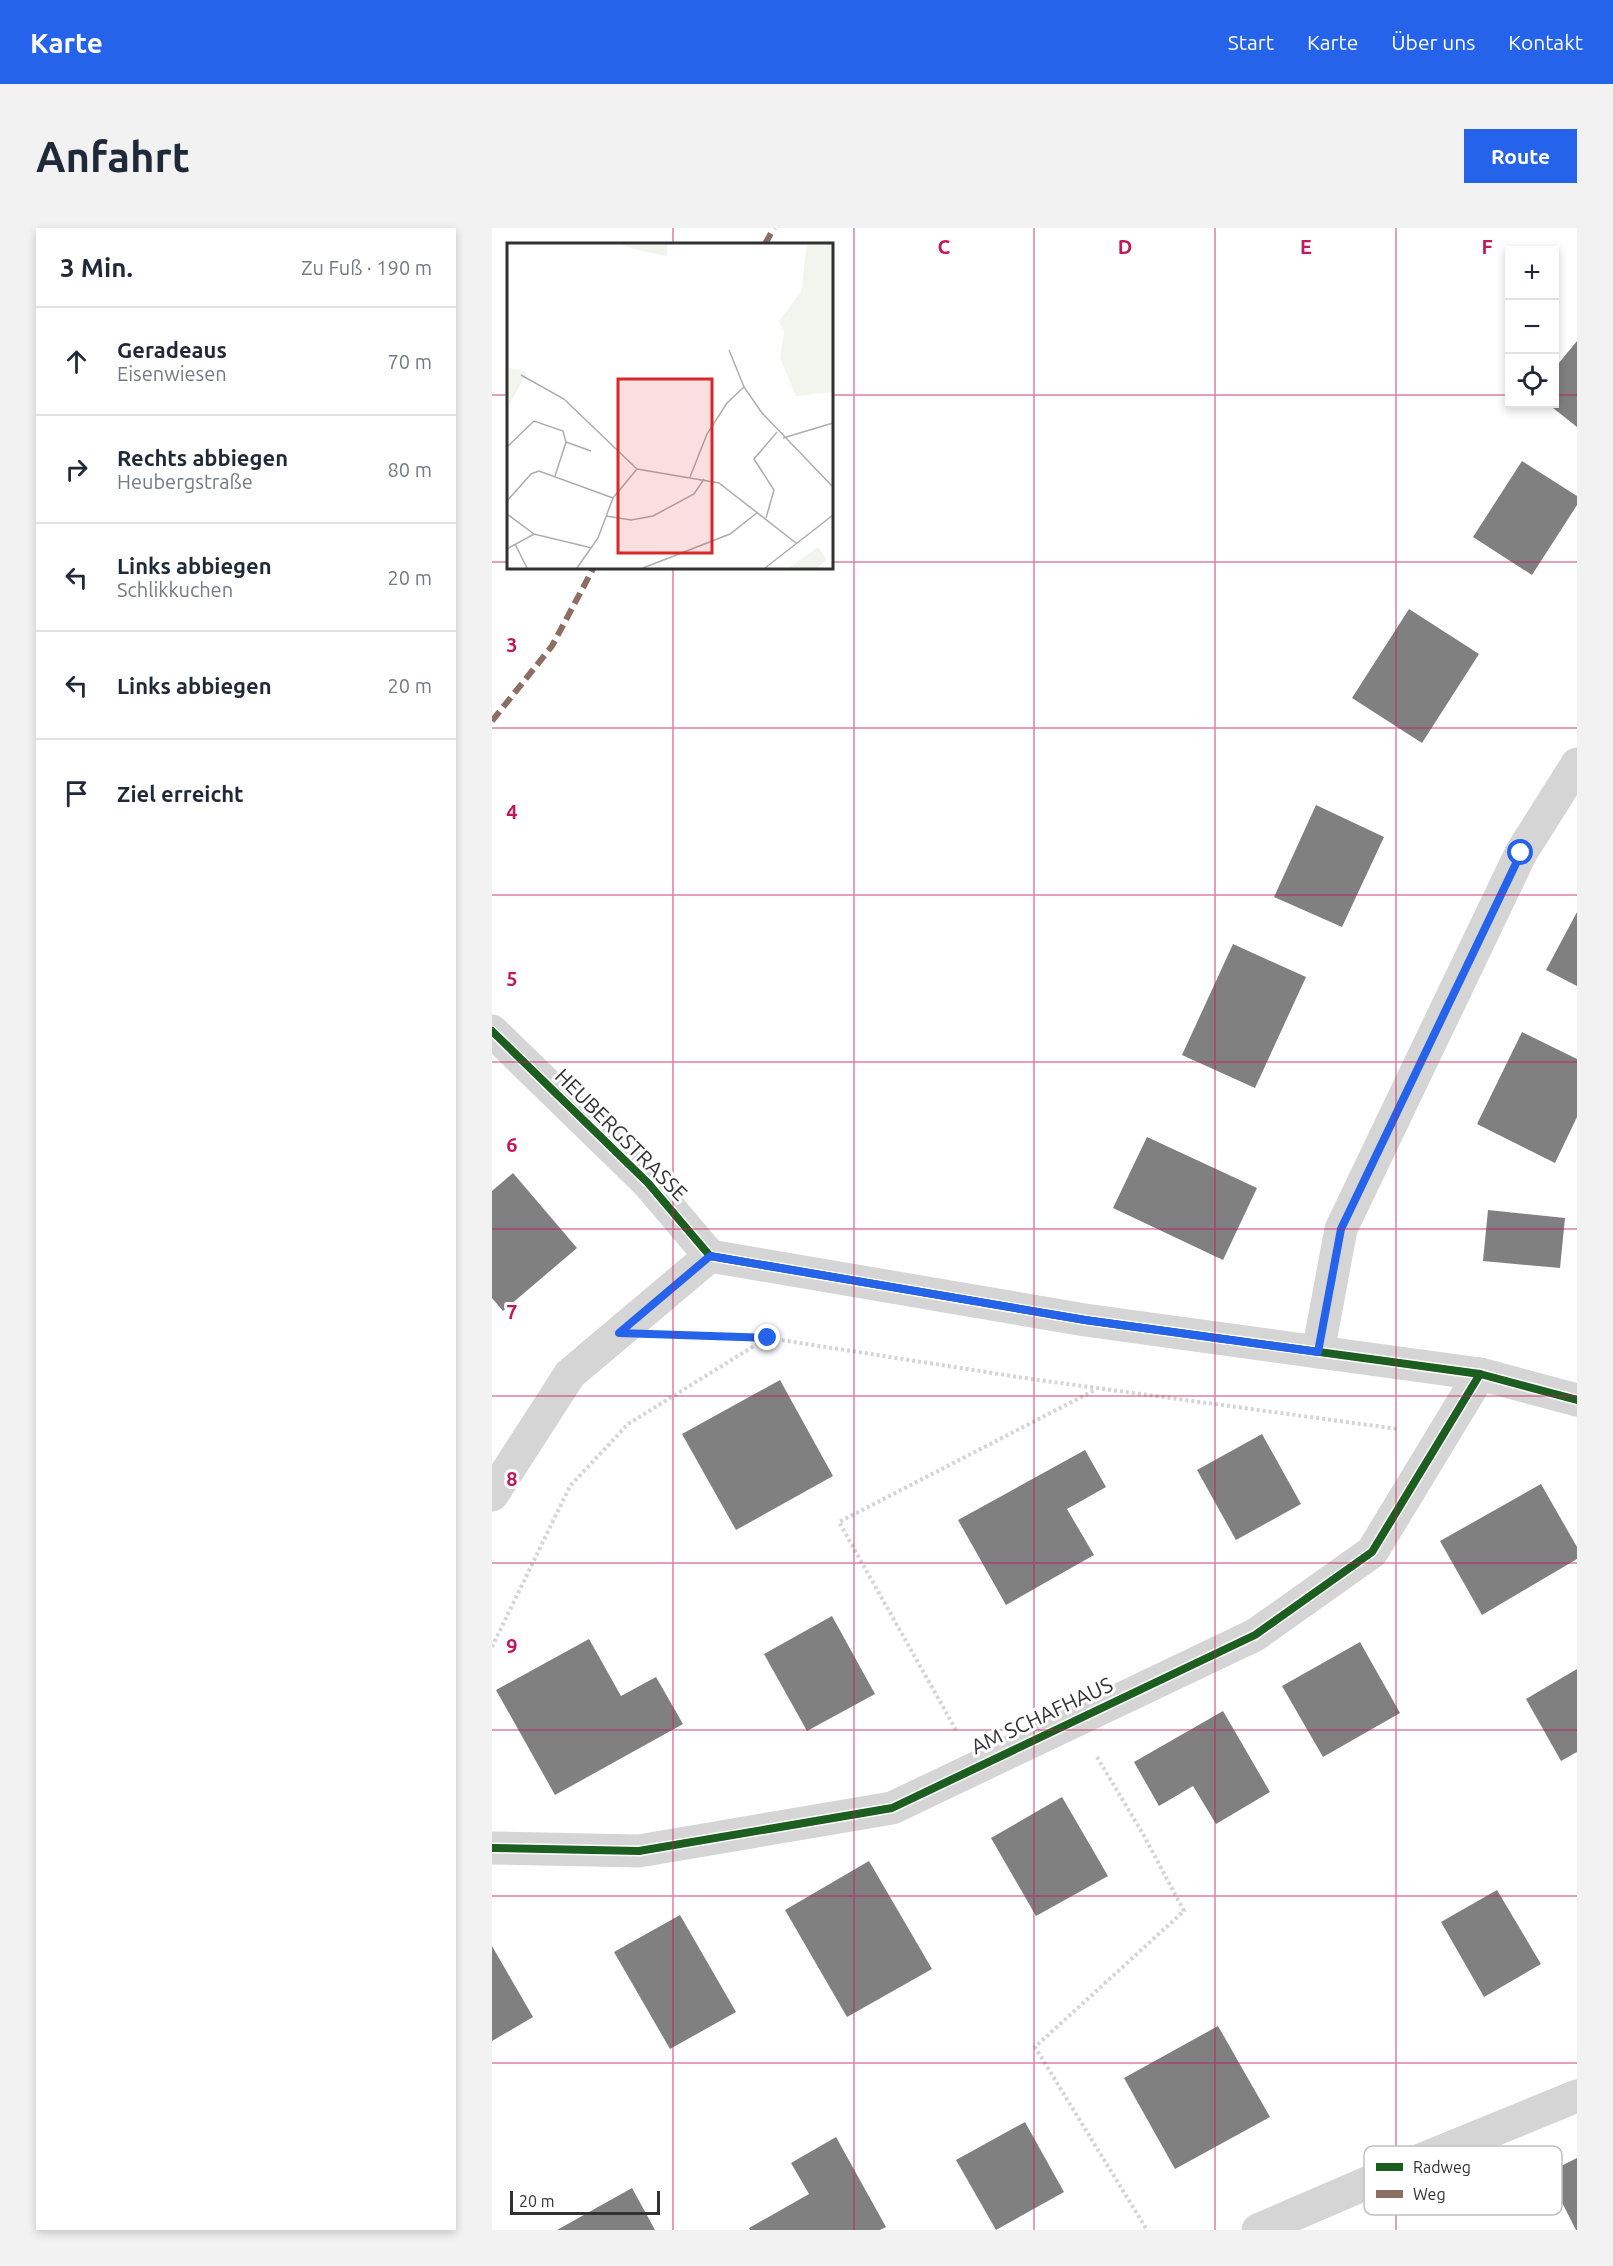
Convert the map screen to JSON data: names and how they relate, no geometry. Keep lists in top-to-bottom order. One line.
{"streets":{"street":["HEUBERGSTRASSE","AM SCHAFHAUS"]},"legend":["Radweg","Weg"],"scale_bar":"20 m","page":{"header":"Karte","nav":["Start","Karte","Über uns","Kontakt"],"buttons":"Route","title":"Anfahrt","heading":["3 Min.","Zu Fuß · 190 m"],"map_buttons":["+","−"],"list":[["Geradeaus","Eisenwiesen","70 m"],["Rechts abbiegen","Heubergstraße","80 m"],["Links abbiegen","Schlikkuchen","20 m"],["Links abbiegen","20 m"],"Ziel erreicht"],"scale":"20 m"},"grid":{"columns":["C","D","E","F"],"rows":["3","4","5","6","7","8","9"]}}
